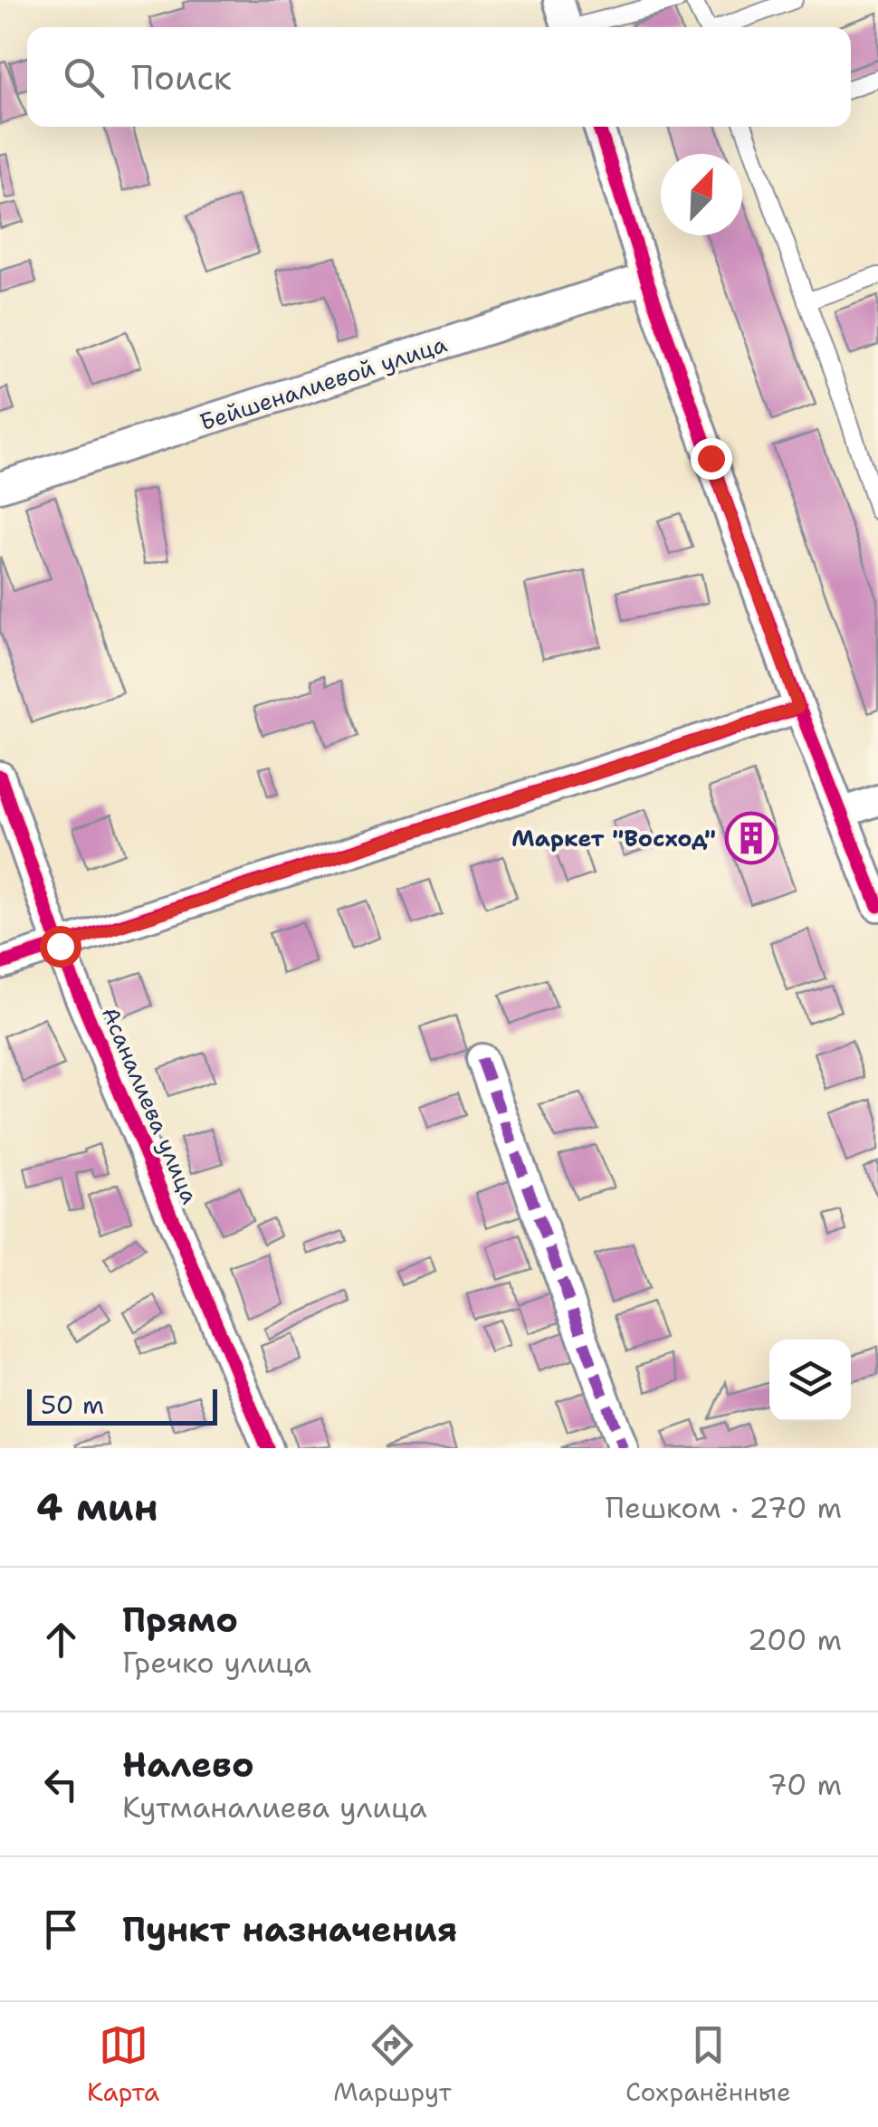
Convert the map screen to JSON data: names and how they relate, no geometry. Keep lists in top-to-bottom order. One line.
{"streets":{"street":["Бейшеналиевой улица","Асаналиева улица"]},"places":{"building":["Маркет \"Восход\""]},"scale_bar":"50 m","north":"top right","page":{"search":"Поиск","scale":"50 m","heading":["4 мин","Пешком · 270 m"],"list":[["Прямо","Гречко улица","200 m"],["Налево","Кутманалиева улица","70 m"],"Пункт назначения"],"nav":["Карта","Маршрут","Сохранённые"]}}
